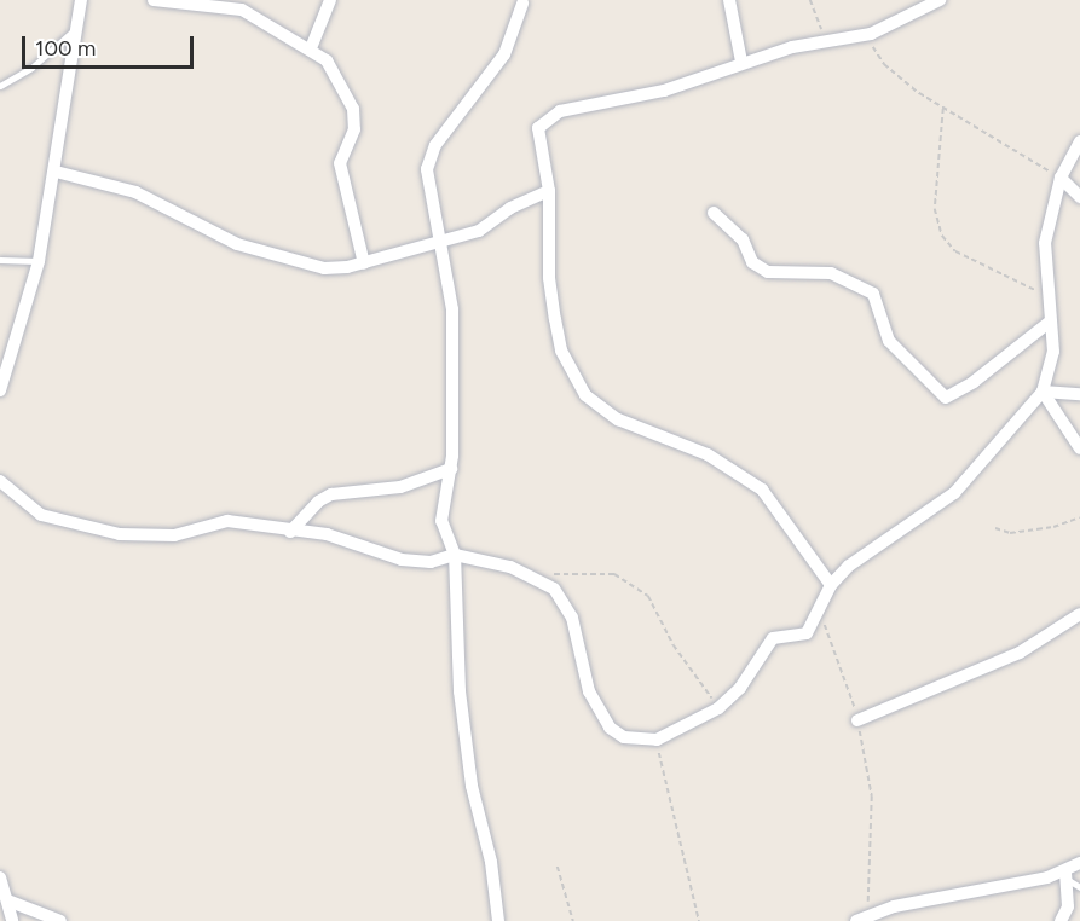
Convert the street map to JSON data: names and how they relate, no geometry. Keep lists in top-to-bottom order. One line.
{"scale_bar":"100 m"}
